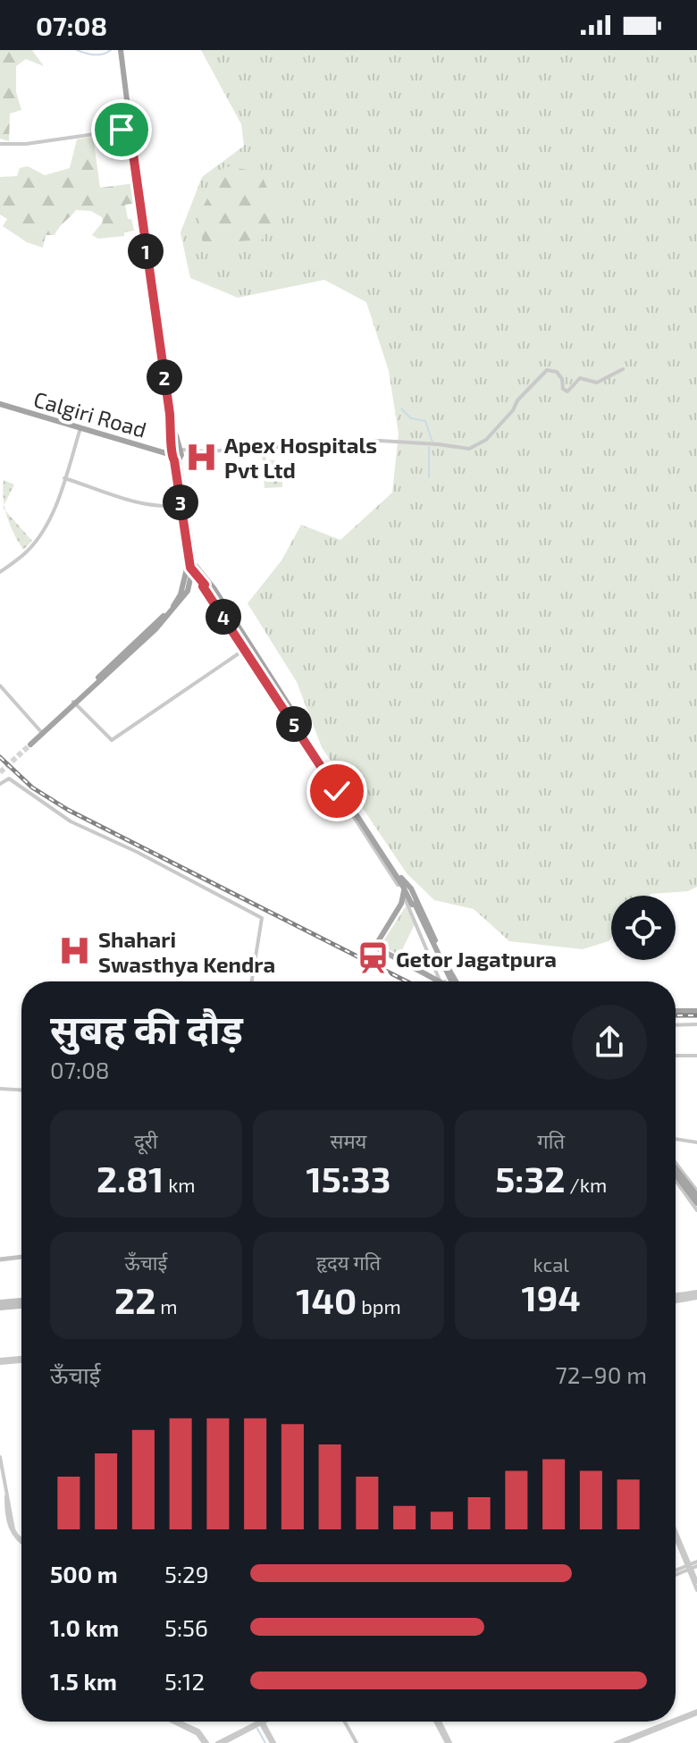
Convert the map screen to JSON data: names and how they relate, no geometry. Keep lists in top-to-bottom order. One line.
{"streets":{"main road":["Calgiri Road"]},"places":{"hospital":["Apex Hospitals Pvt Ltd","Shahari Swasthya Kendra"],"station":["Getor Jagatpura"]},"page":{"status":"07:08","pins":["1","2","3","4","5"],"heading":["सुबह की दौड़","07:08"],"stats":[["दूरी","2.81 km"],["समय","15:33"],["गति","5:32 /km"],["ऊँचाई","22 m"],["हृदय गति","140 bpm"],["kcal","194"]],"chart":["ऊँचाई","72–90 m"],"list":[{"name":"500 m","note":"5:29"},{"name":"1.0 km","note":"5:56"},{"name":"1.5 km","note":"5:12"}]}}
